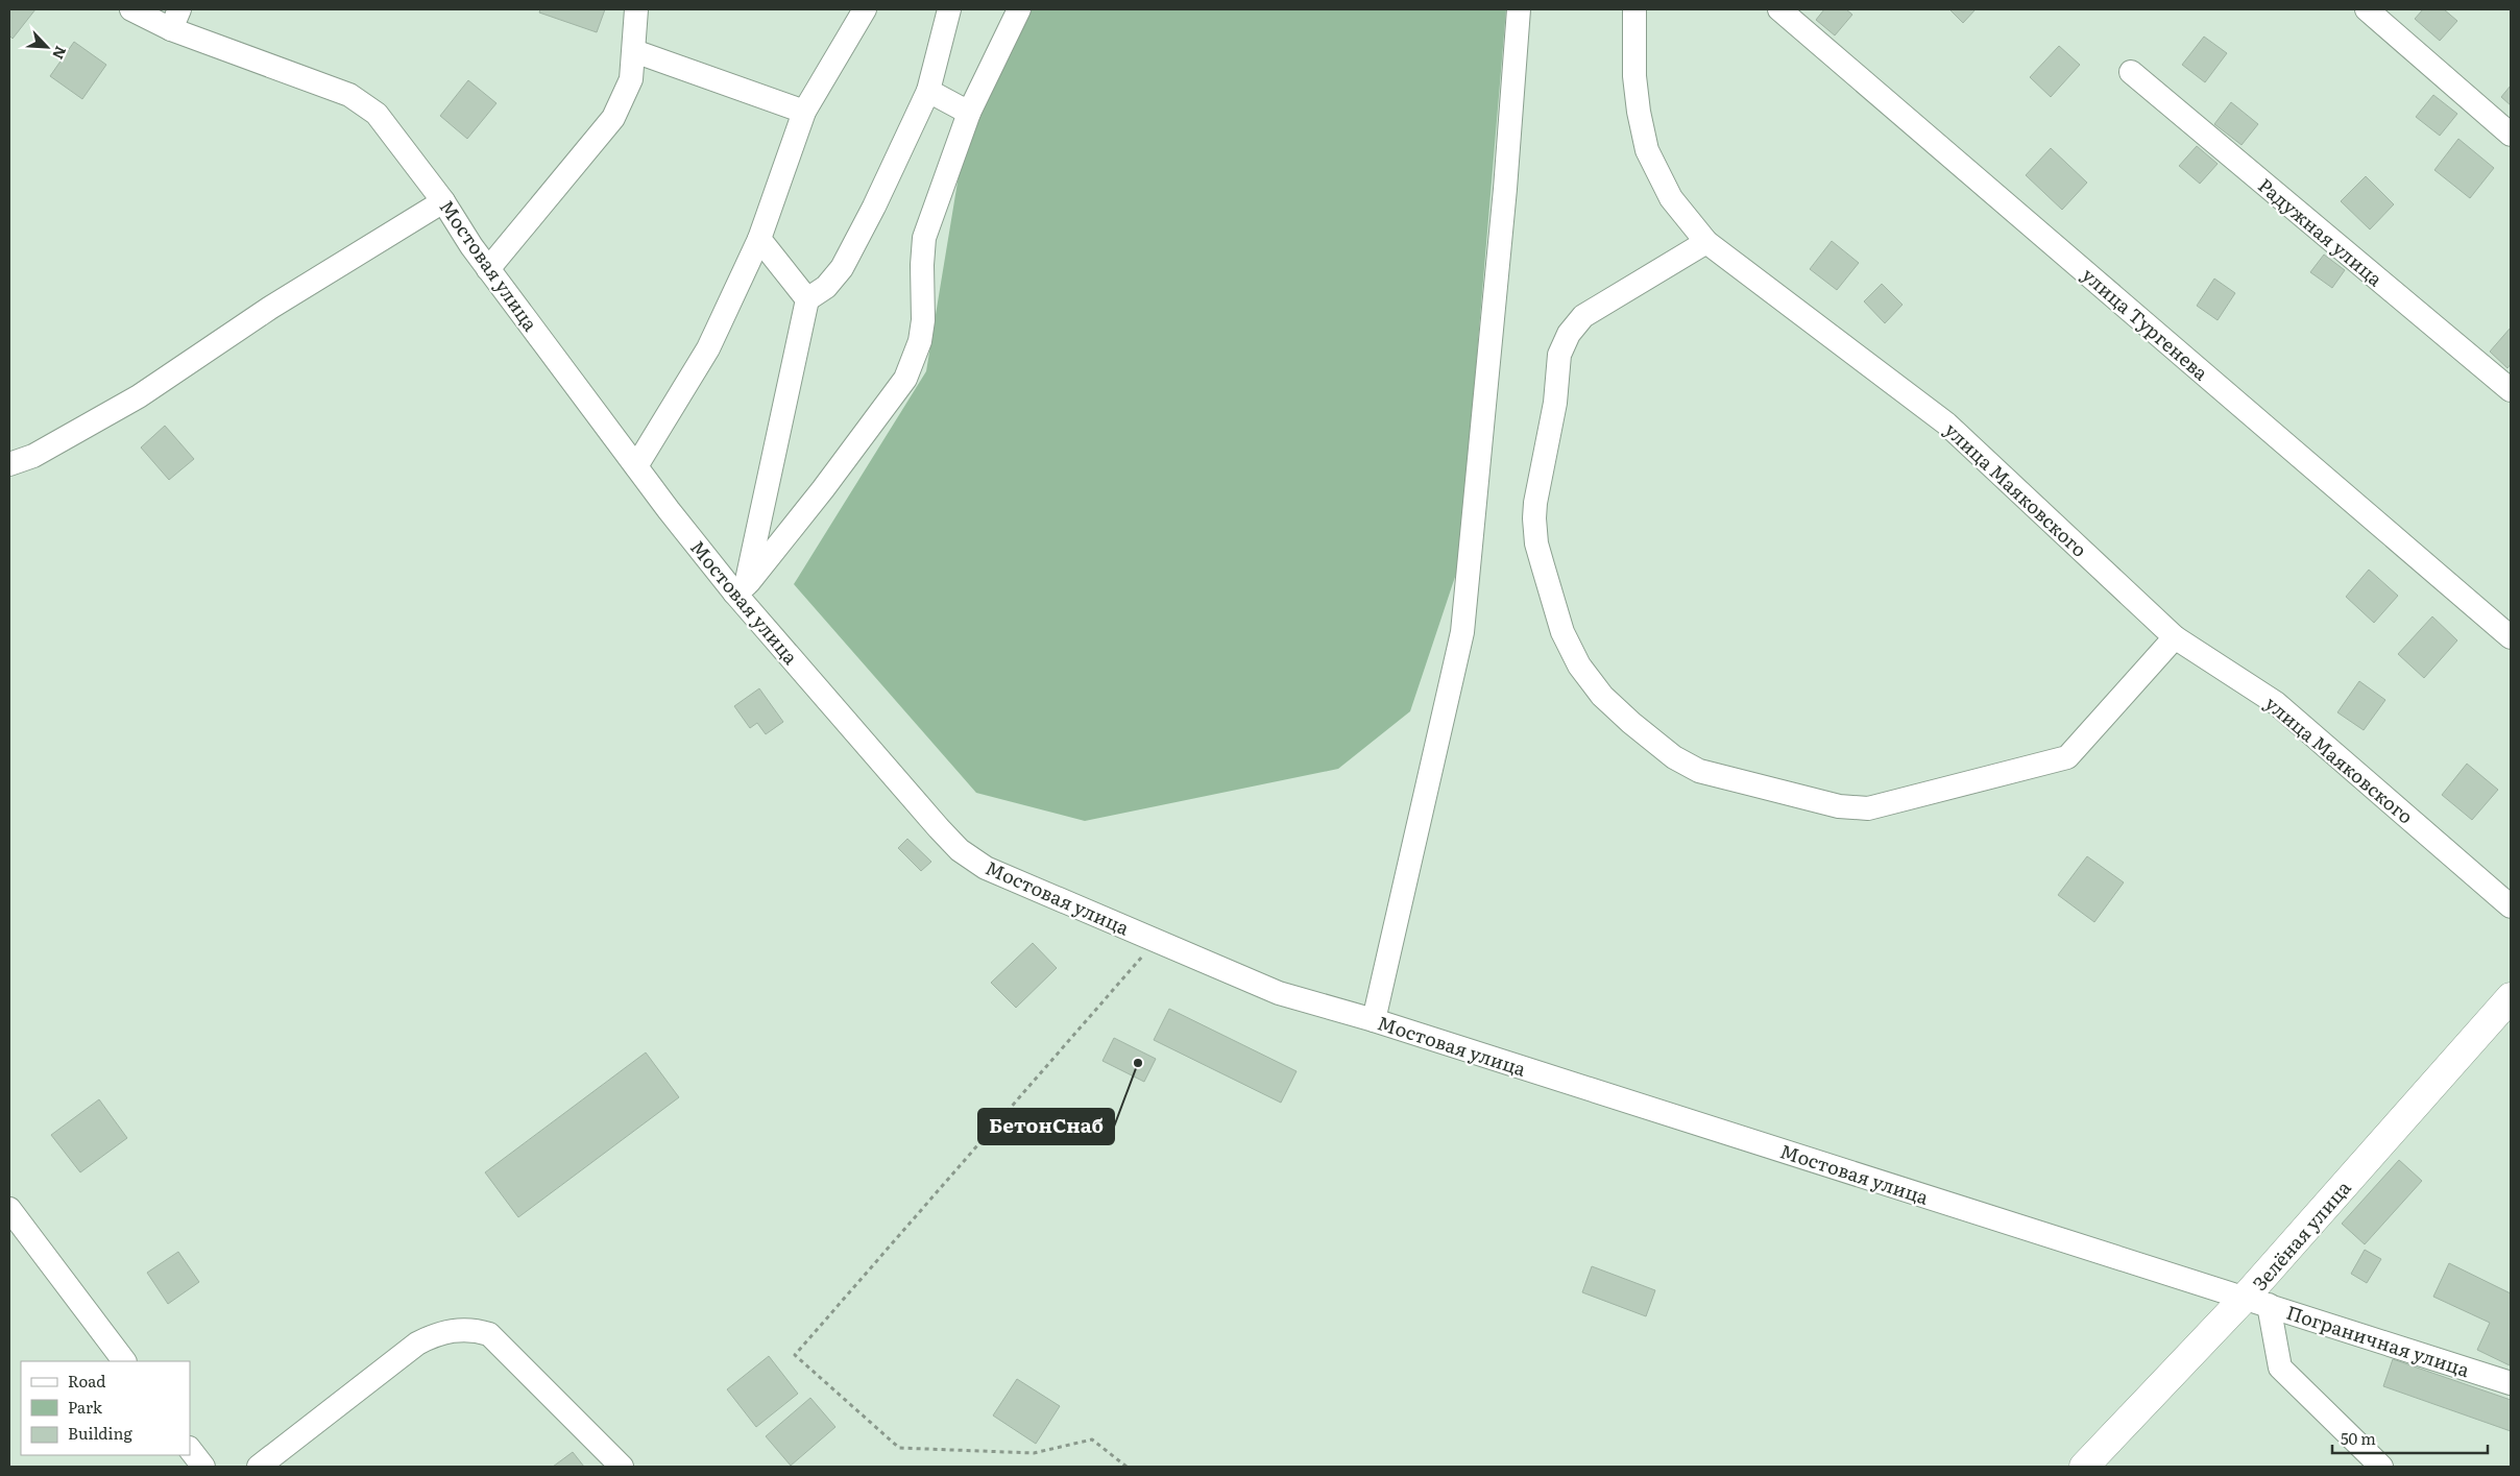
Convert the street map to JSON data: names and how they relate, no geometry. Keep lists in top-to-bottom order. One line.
{"streets":{"main road":["Зелёная улица"],"street":["Радужная улица","Мостовая улица","улица Тургенева","улица Маяковского","Пограничная улица"]},"crossings":[["Мостовая улица","Зелёная улица"],["Мостовая улица","Пограничная улица"],["Зелёная улица","Пограничная улица"]],"places":["БетонСнаб"],"legend":["Road","Park","Building"],"scale_bar":"50 m","north":"bottom right"}
